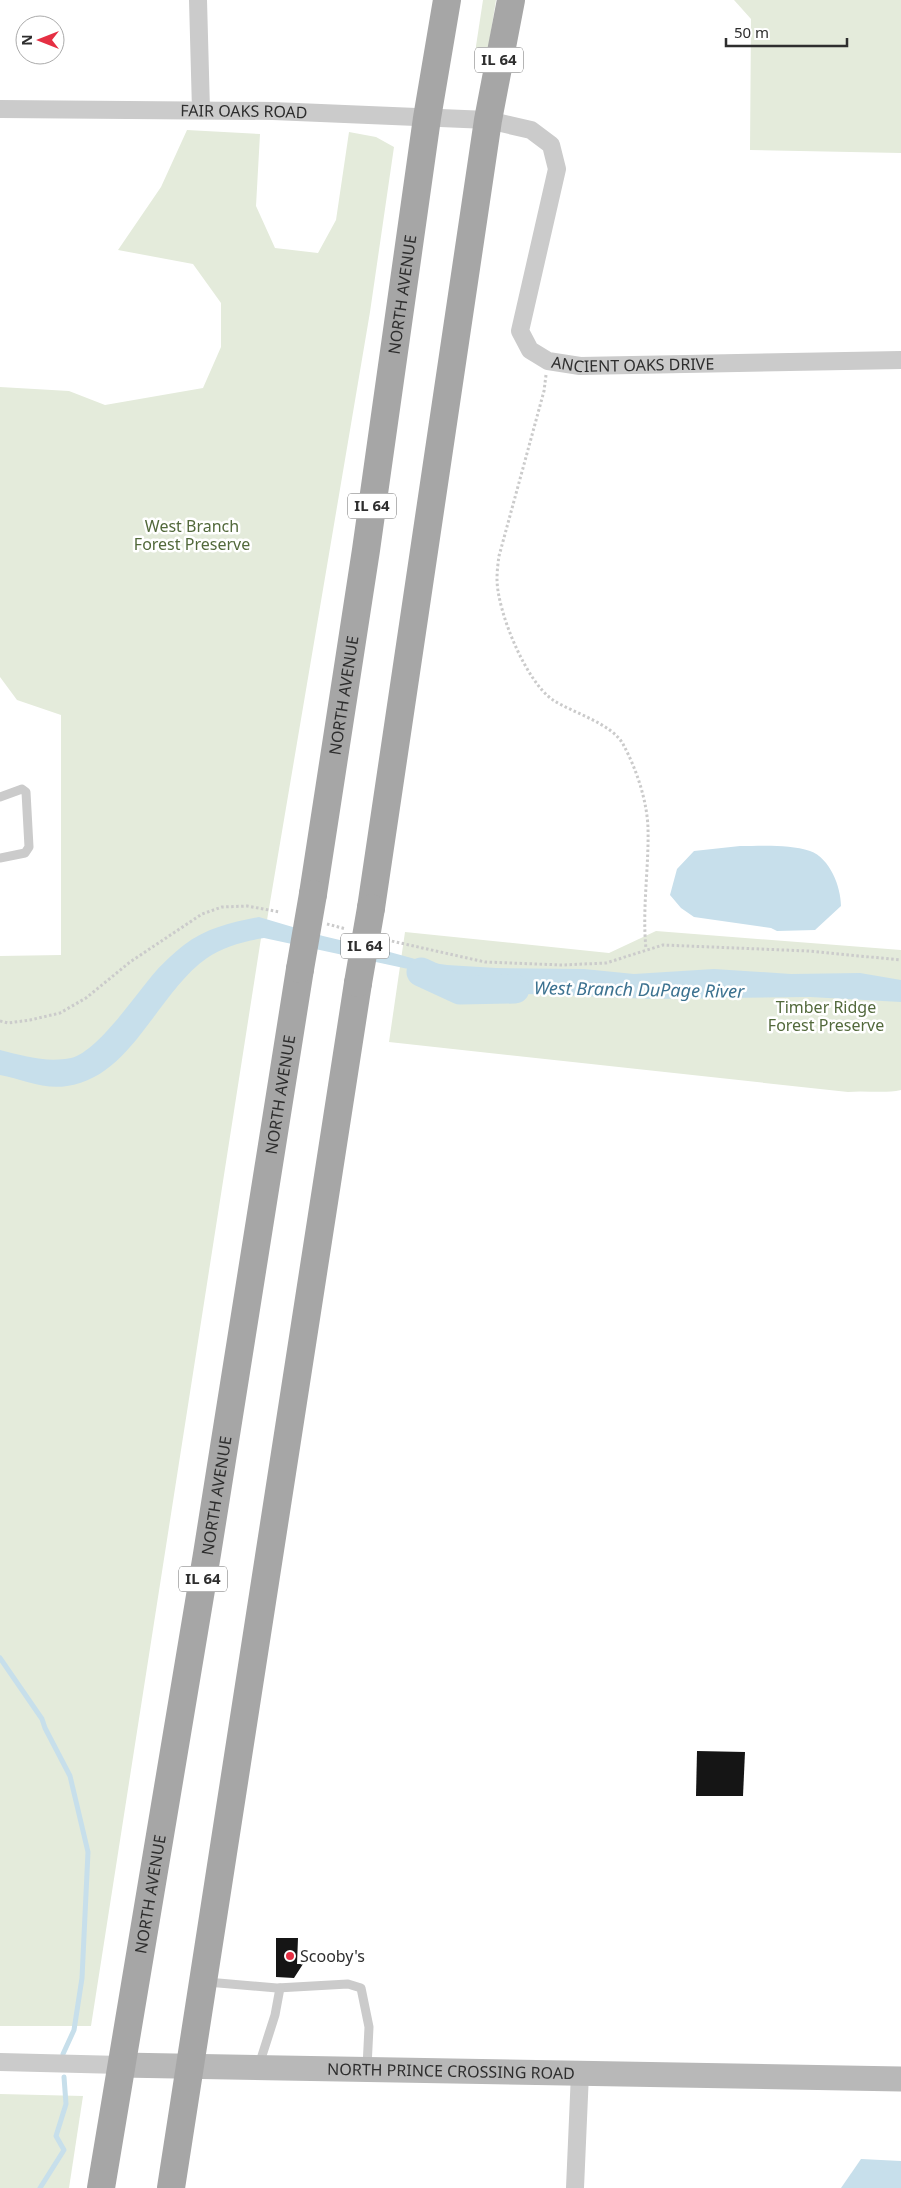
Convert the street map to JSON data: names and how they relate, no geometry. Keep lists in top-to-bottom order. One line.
{"streets":{"main road":["IL 64","NORTH AVENUE"],"street":["FAIR OAKS ROAD","ANCIENT OAKS DRIVE","NORTH PRINCE CROSSING ROAD"]},"crossings":[["IL 64","FAIR OAKS ROAD"],["IL 64","ANCIENT OAKS DRIVE"],["IL 64","NORTH PRINCE CROSSING ROAD"],["FAIR OAKS ROAD","NORTH AVENUE"],["FAIR OAKS ROAD","ANCIENT OAKS DRIVE"],["NORTH AVENUE","NORTH PRINCE CROSSING ROAD"]],"water":["West Branch DuPage River"],"parks":["West Branch Forest Preserve","Timber Ridge Forest Preserve"],"places":["Scooby's"],"scale_bar":"50 m","north":"left"}
